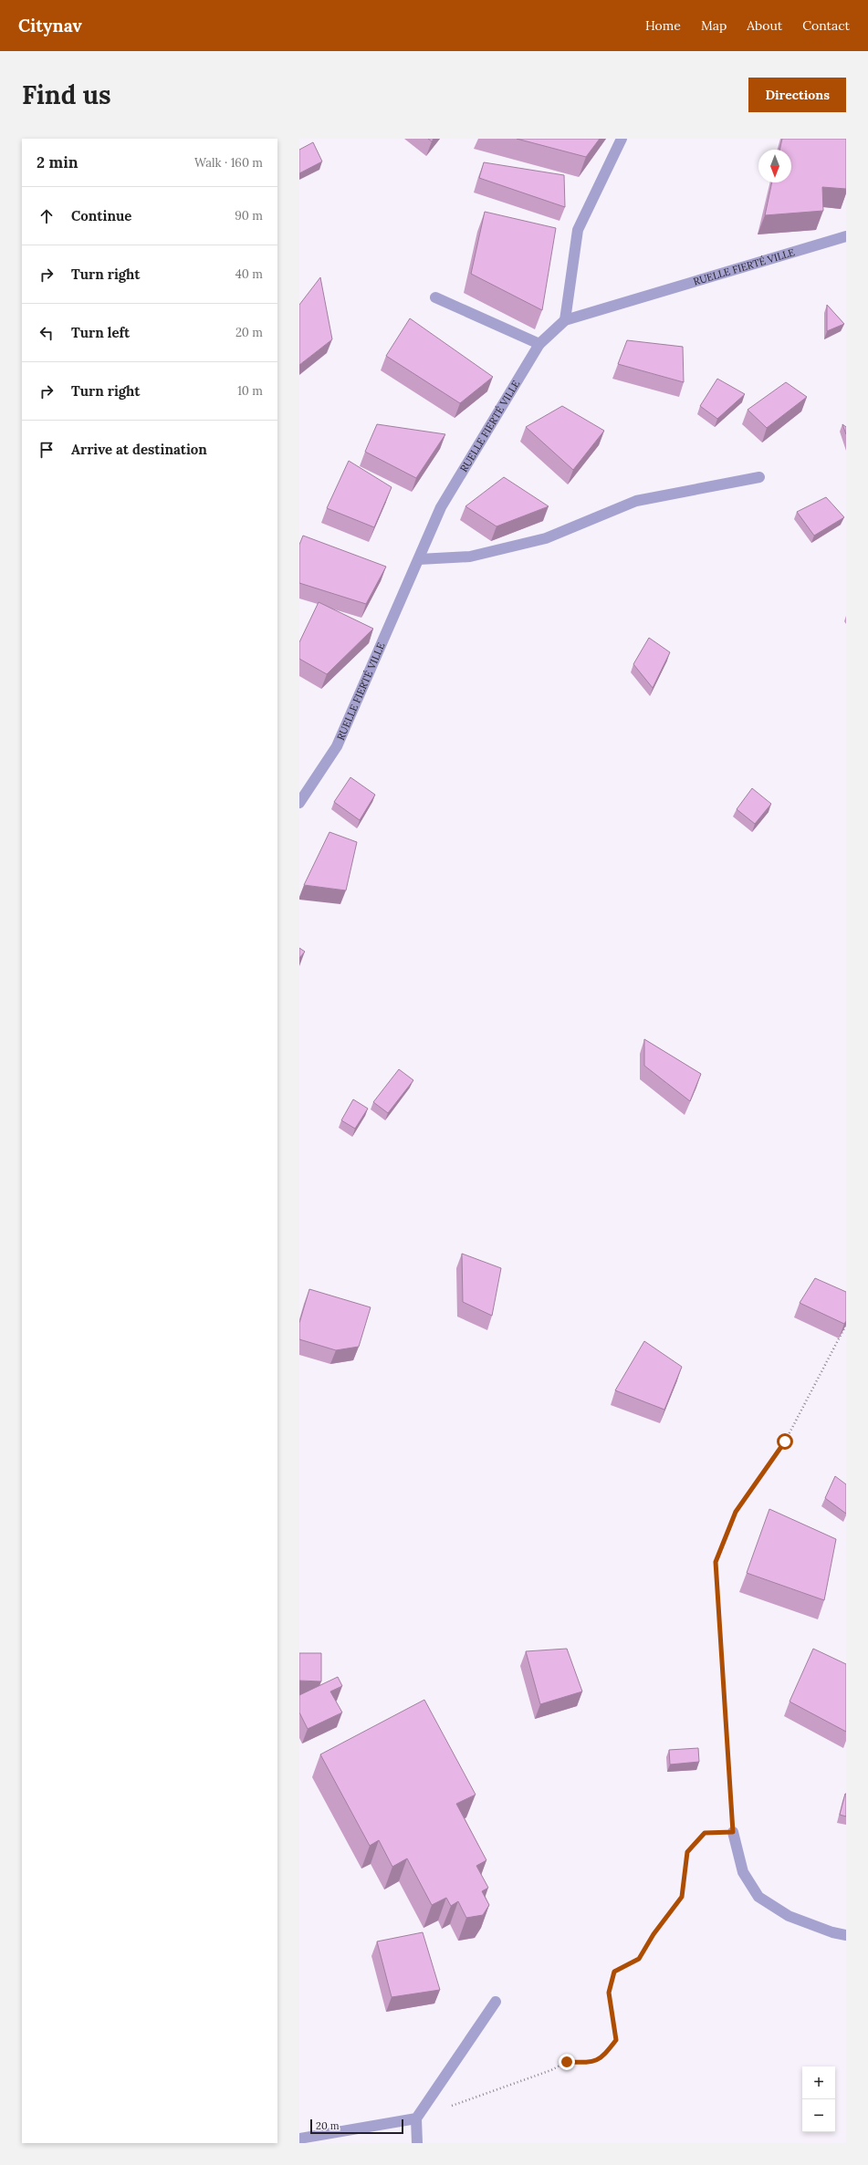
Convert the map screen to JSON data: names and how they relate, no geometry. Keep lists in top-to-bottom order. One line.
{"streets":{"street":["RUELLE FIERTÉ VILLE"]},"scale_bar":"20 m","north":"bottom","page":{"header":"Citynav","nav":["Home","Map","About","Contact"],"buttons":"Directions","title":"Find us","heading":["2 min","Walk · 160 m"],"list":[["Continue","90 m"],["Turn right","40 m"],["Turn left","20 m"],["Turn right","10 m"],"Arrive at destination"],"map_buttons":["+","−"],"scale":"20 m"}}
